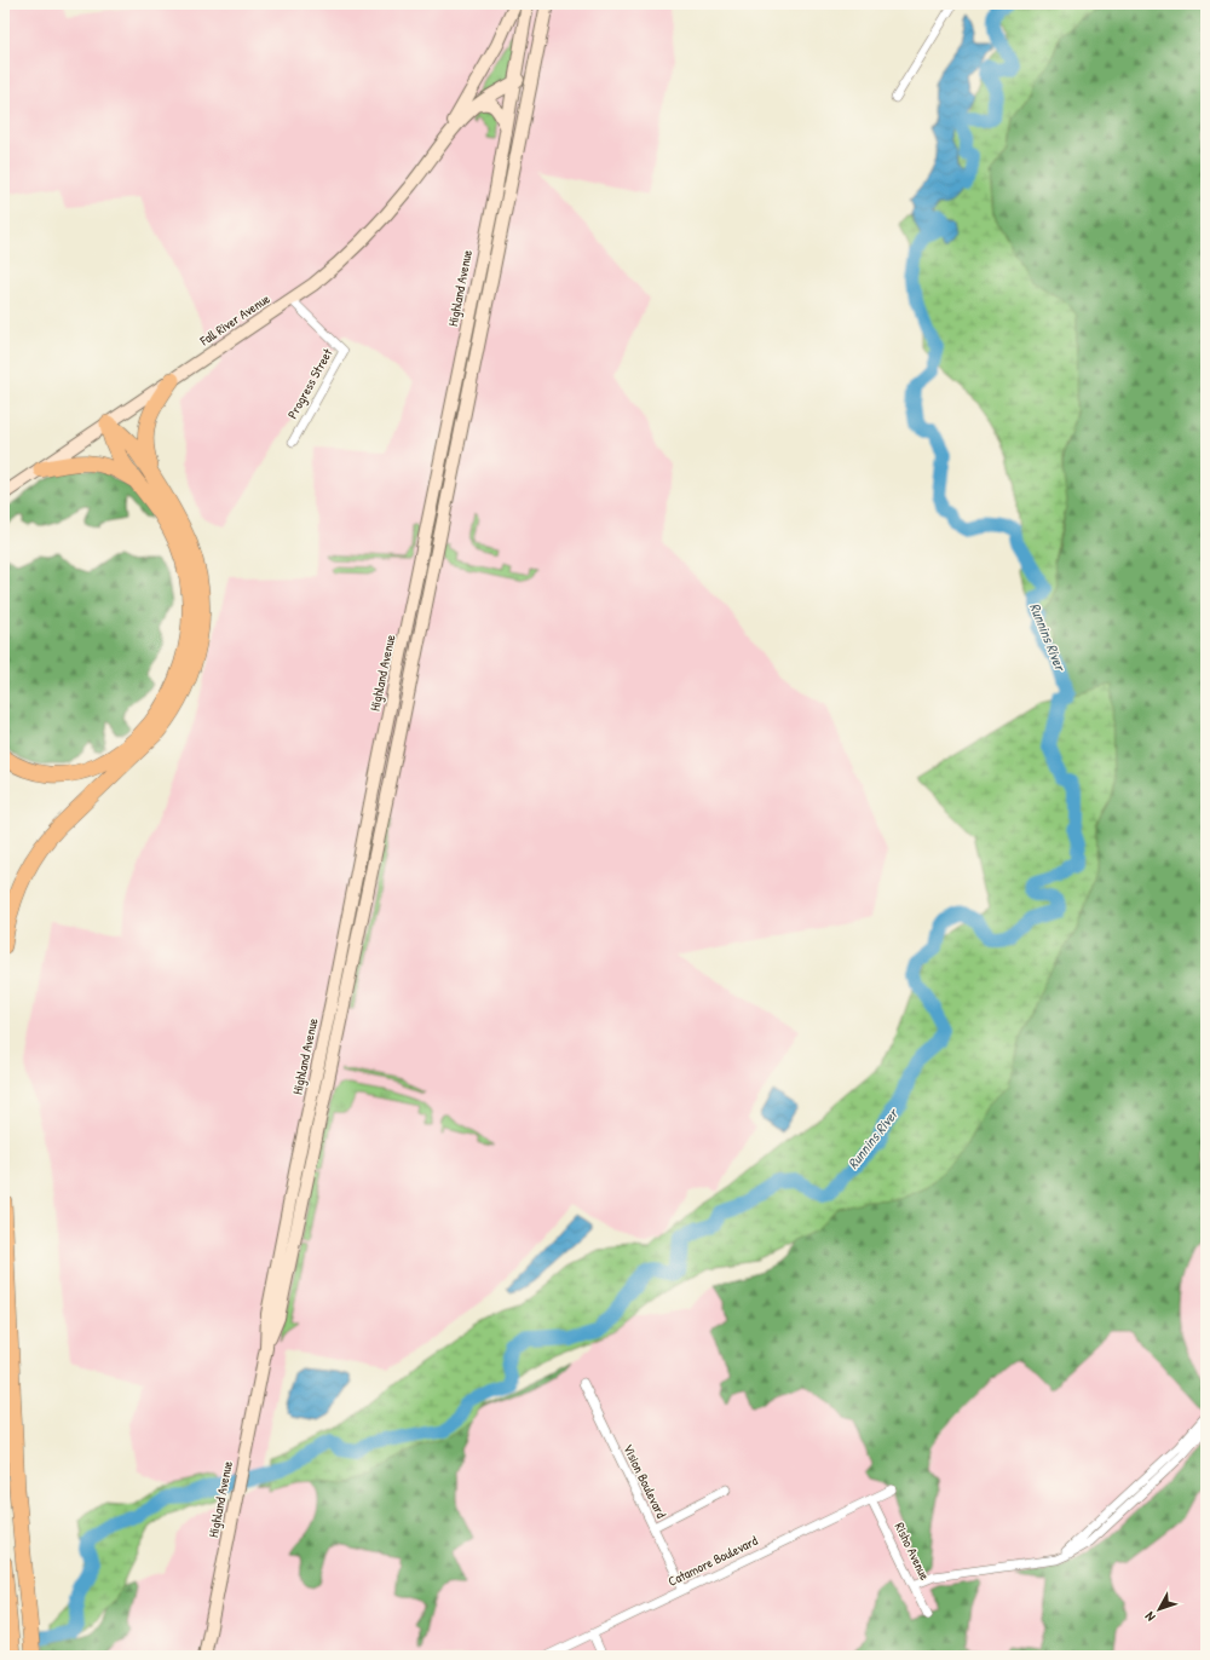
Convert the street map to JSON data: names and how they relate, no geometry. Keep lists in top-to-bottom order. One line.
{"streets":{"main road":["Highland Avenue","Fall River Avenue"],"street":["Progress Street","Vision Boulevard","Risho Avenue","Catamore Boulevard"]},"crossings":[["Highland Avenue","Fall River Avenue"],["Fall River Avenue","Progress Street"],["Vision Boulevard","Catamore Boulevard"],["Risho Avenue","Catamore Boulevard"]],"water":["Runnins River"],"north":"bottom left"}
